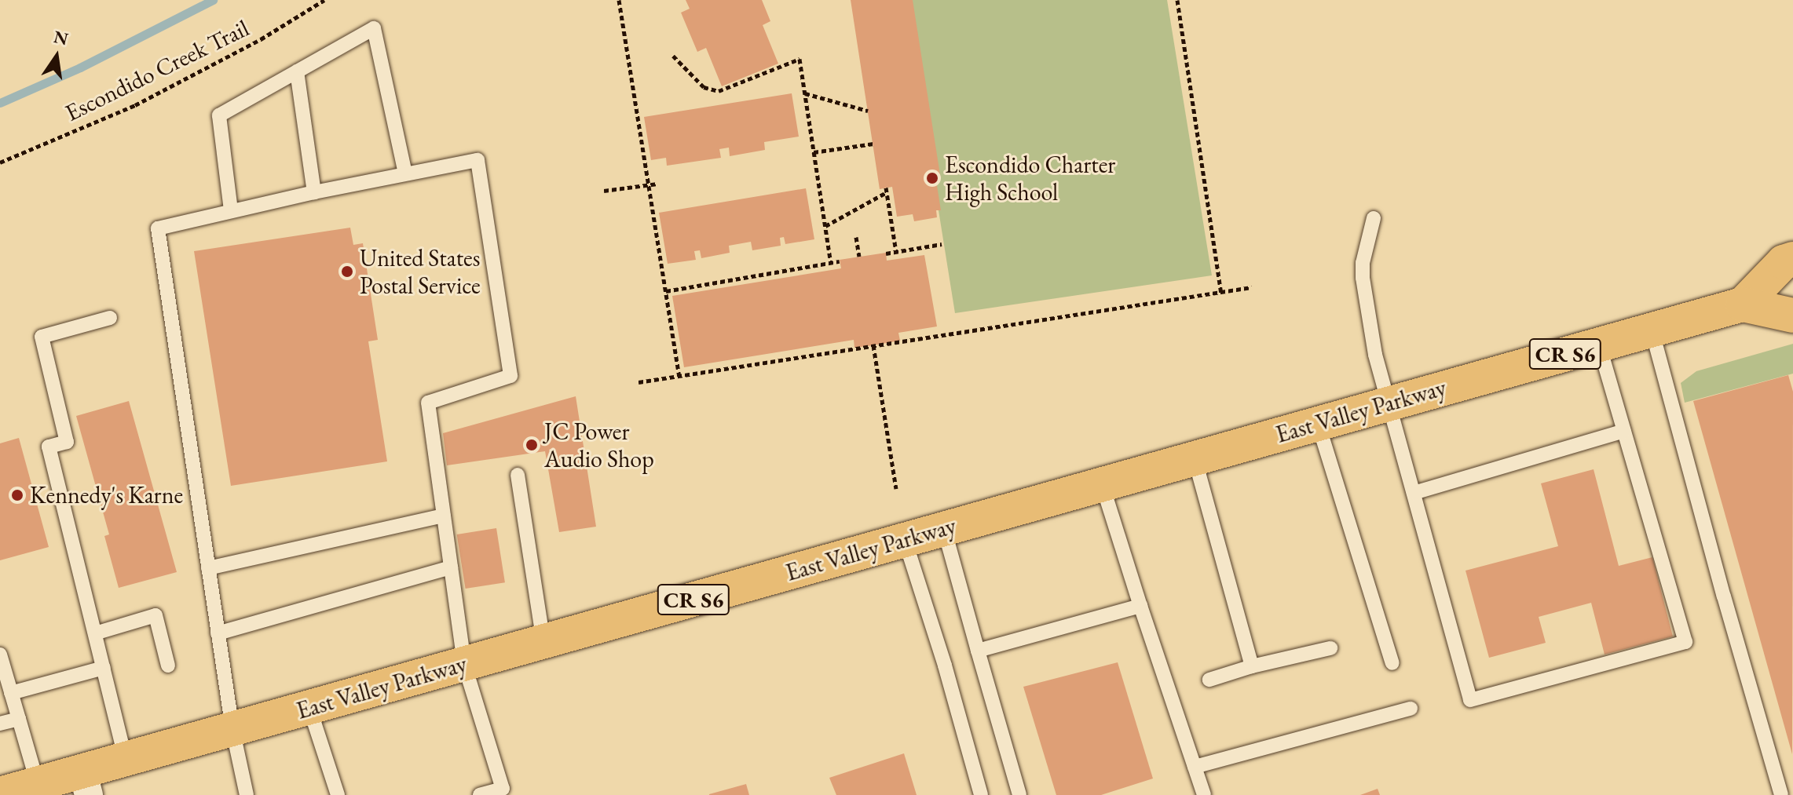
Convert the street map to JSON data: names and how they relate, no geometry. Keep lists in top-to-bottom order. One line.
{"streets":{"main road":["CR S6","East Valley Parkway"],"path":["Escondido Creek Trail"]},"places":["Escondido Charter High School","United States Postal Service","JC Power Audio Shop","Kennedy's Karne"],"north":"top"}
